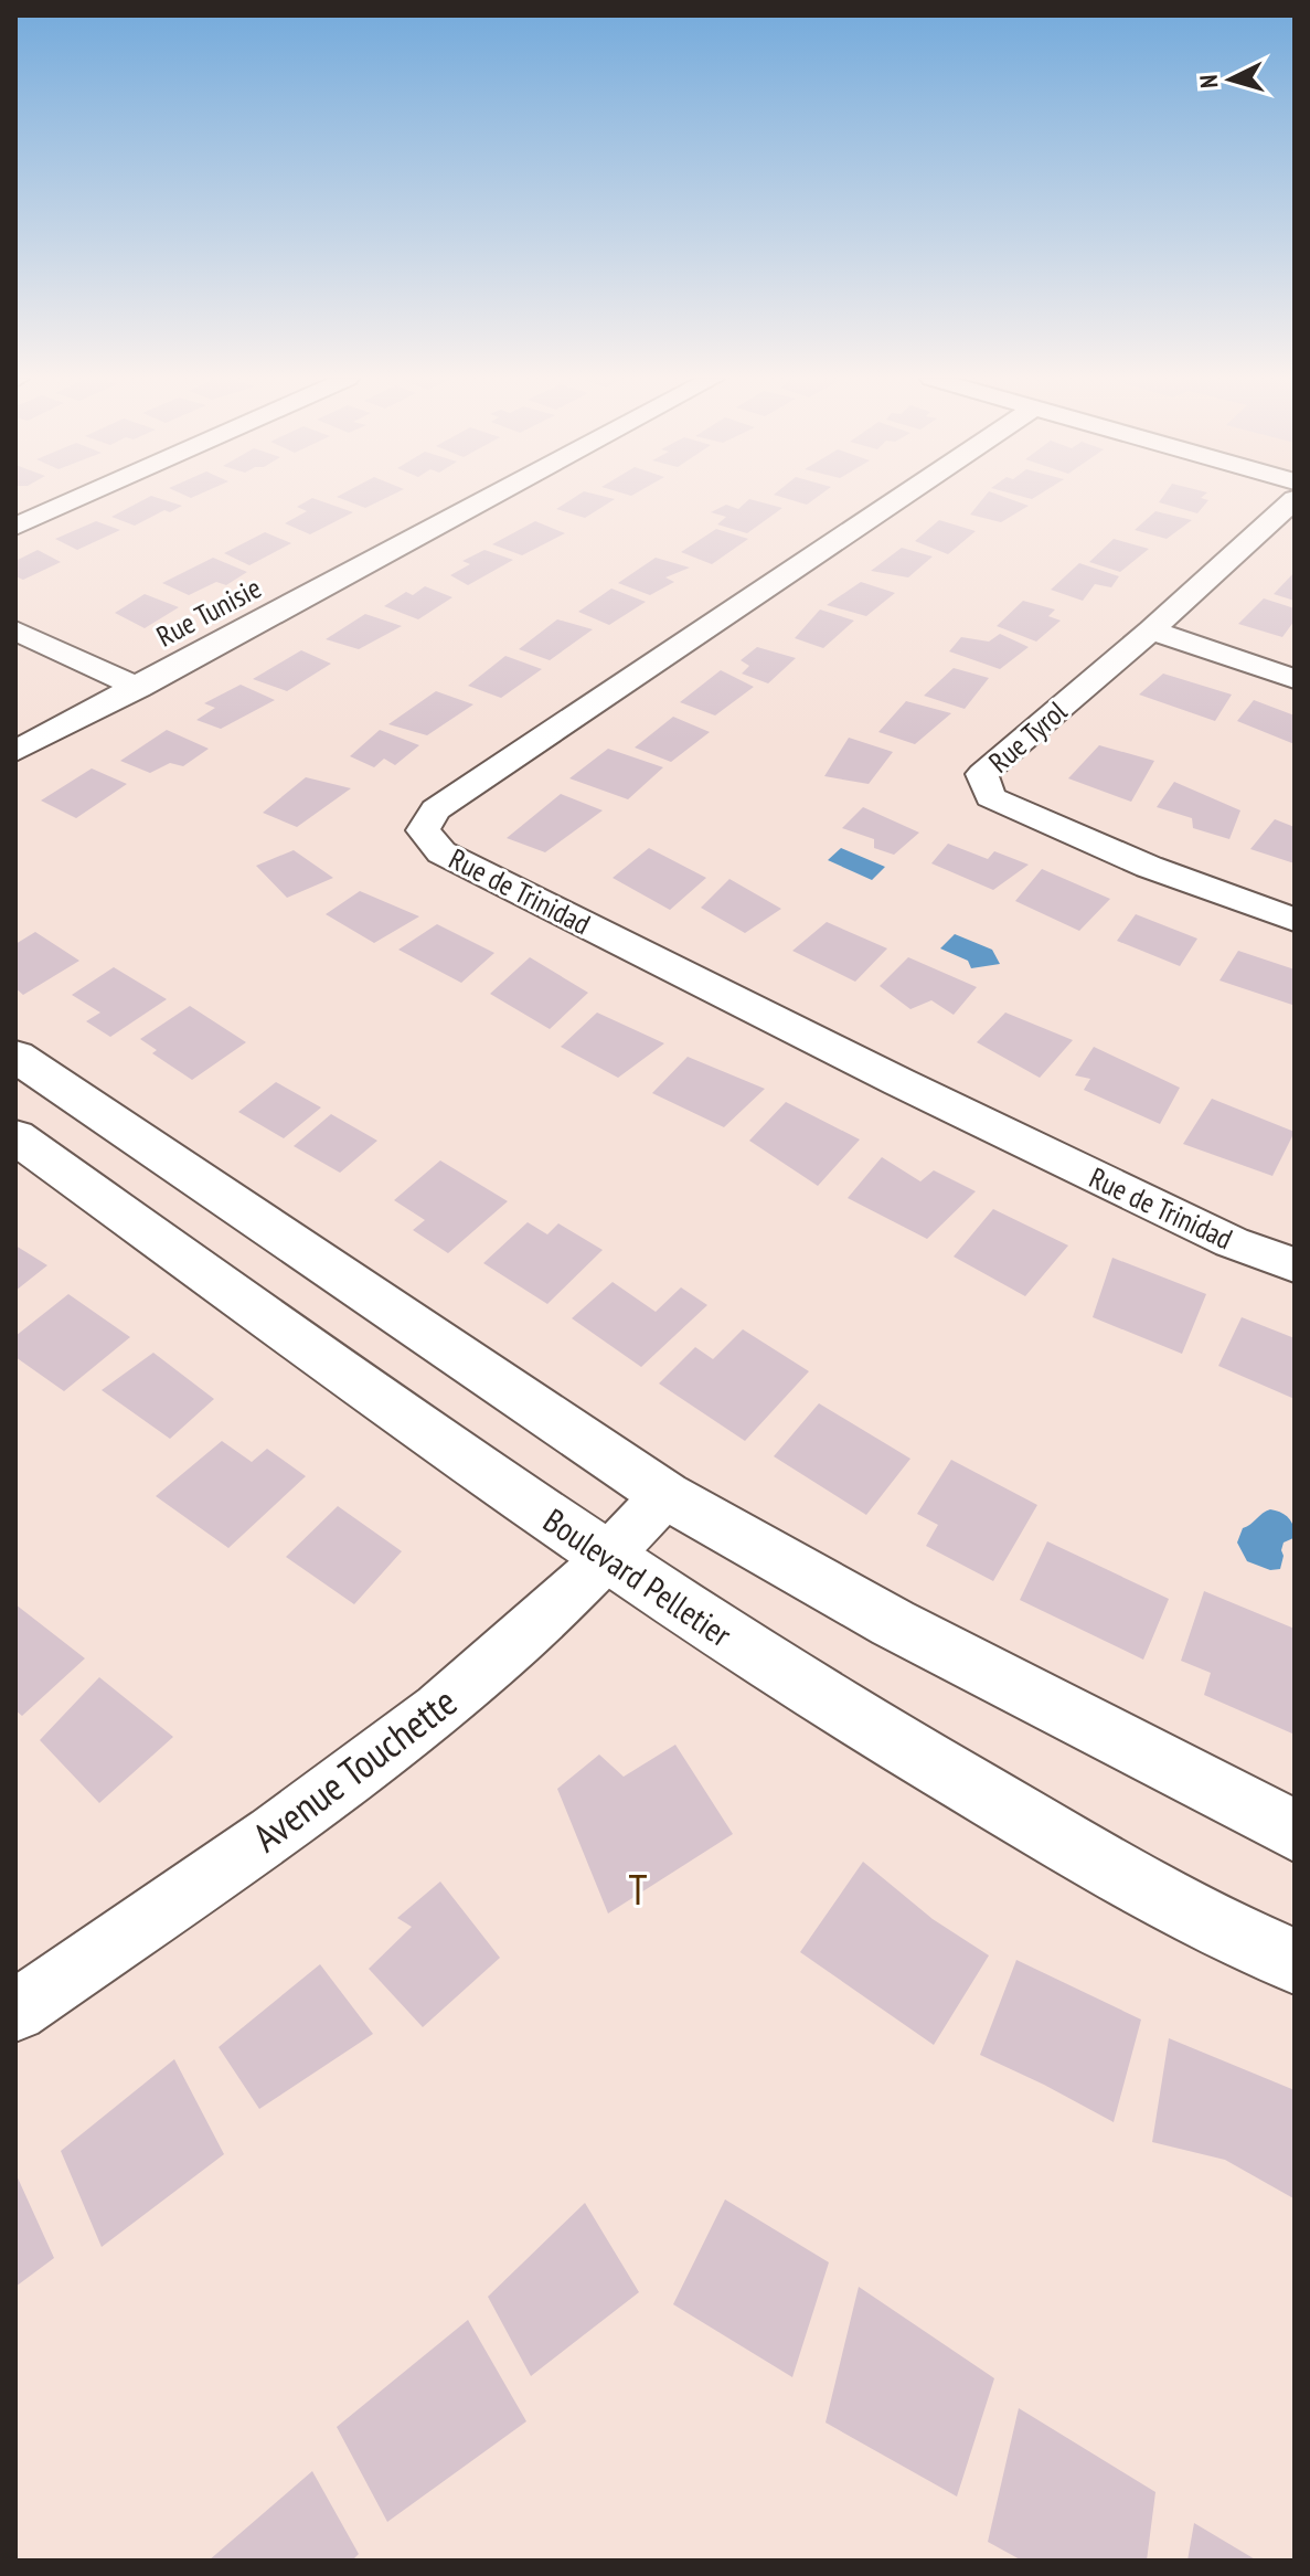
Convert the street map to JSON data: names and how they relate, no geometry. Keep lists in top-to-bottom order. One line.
{"streets":{"street":["Rue Tunisie","Rue Tyrol","Rue de Trinidad","Boulevard Pelletier","Avenue Touchette"]},"crossings":[["Boulevard Pelletier","Avenue Touchette"]],"districts":["T"],"north":"left"}
